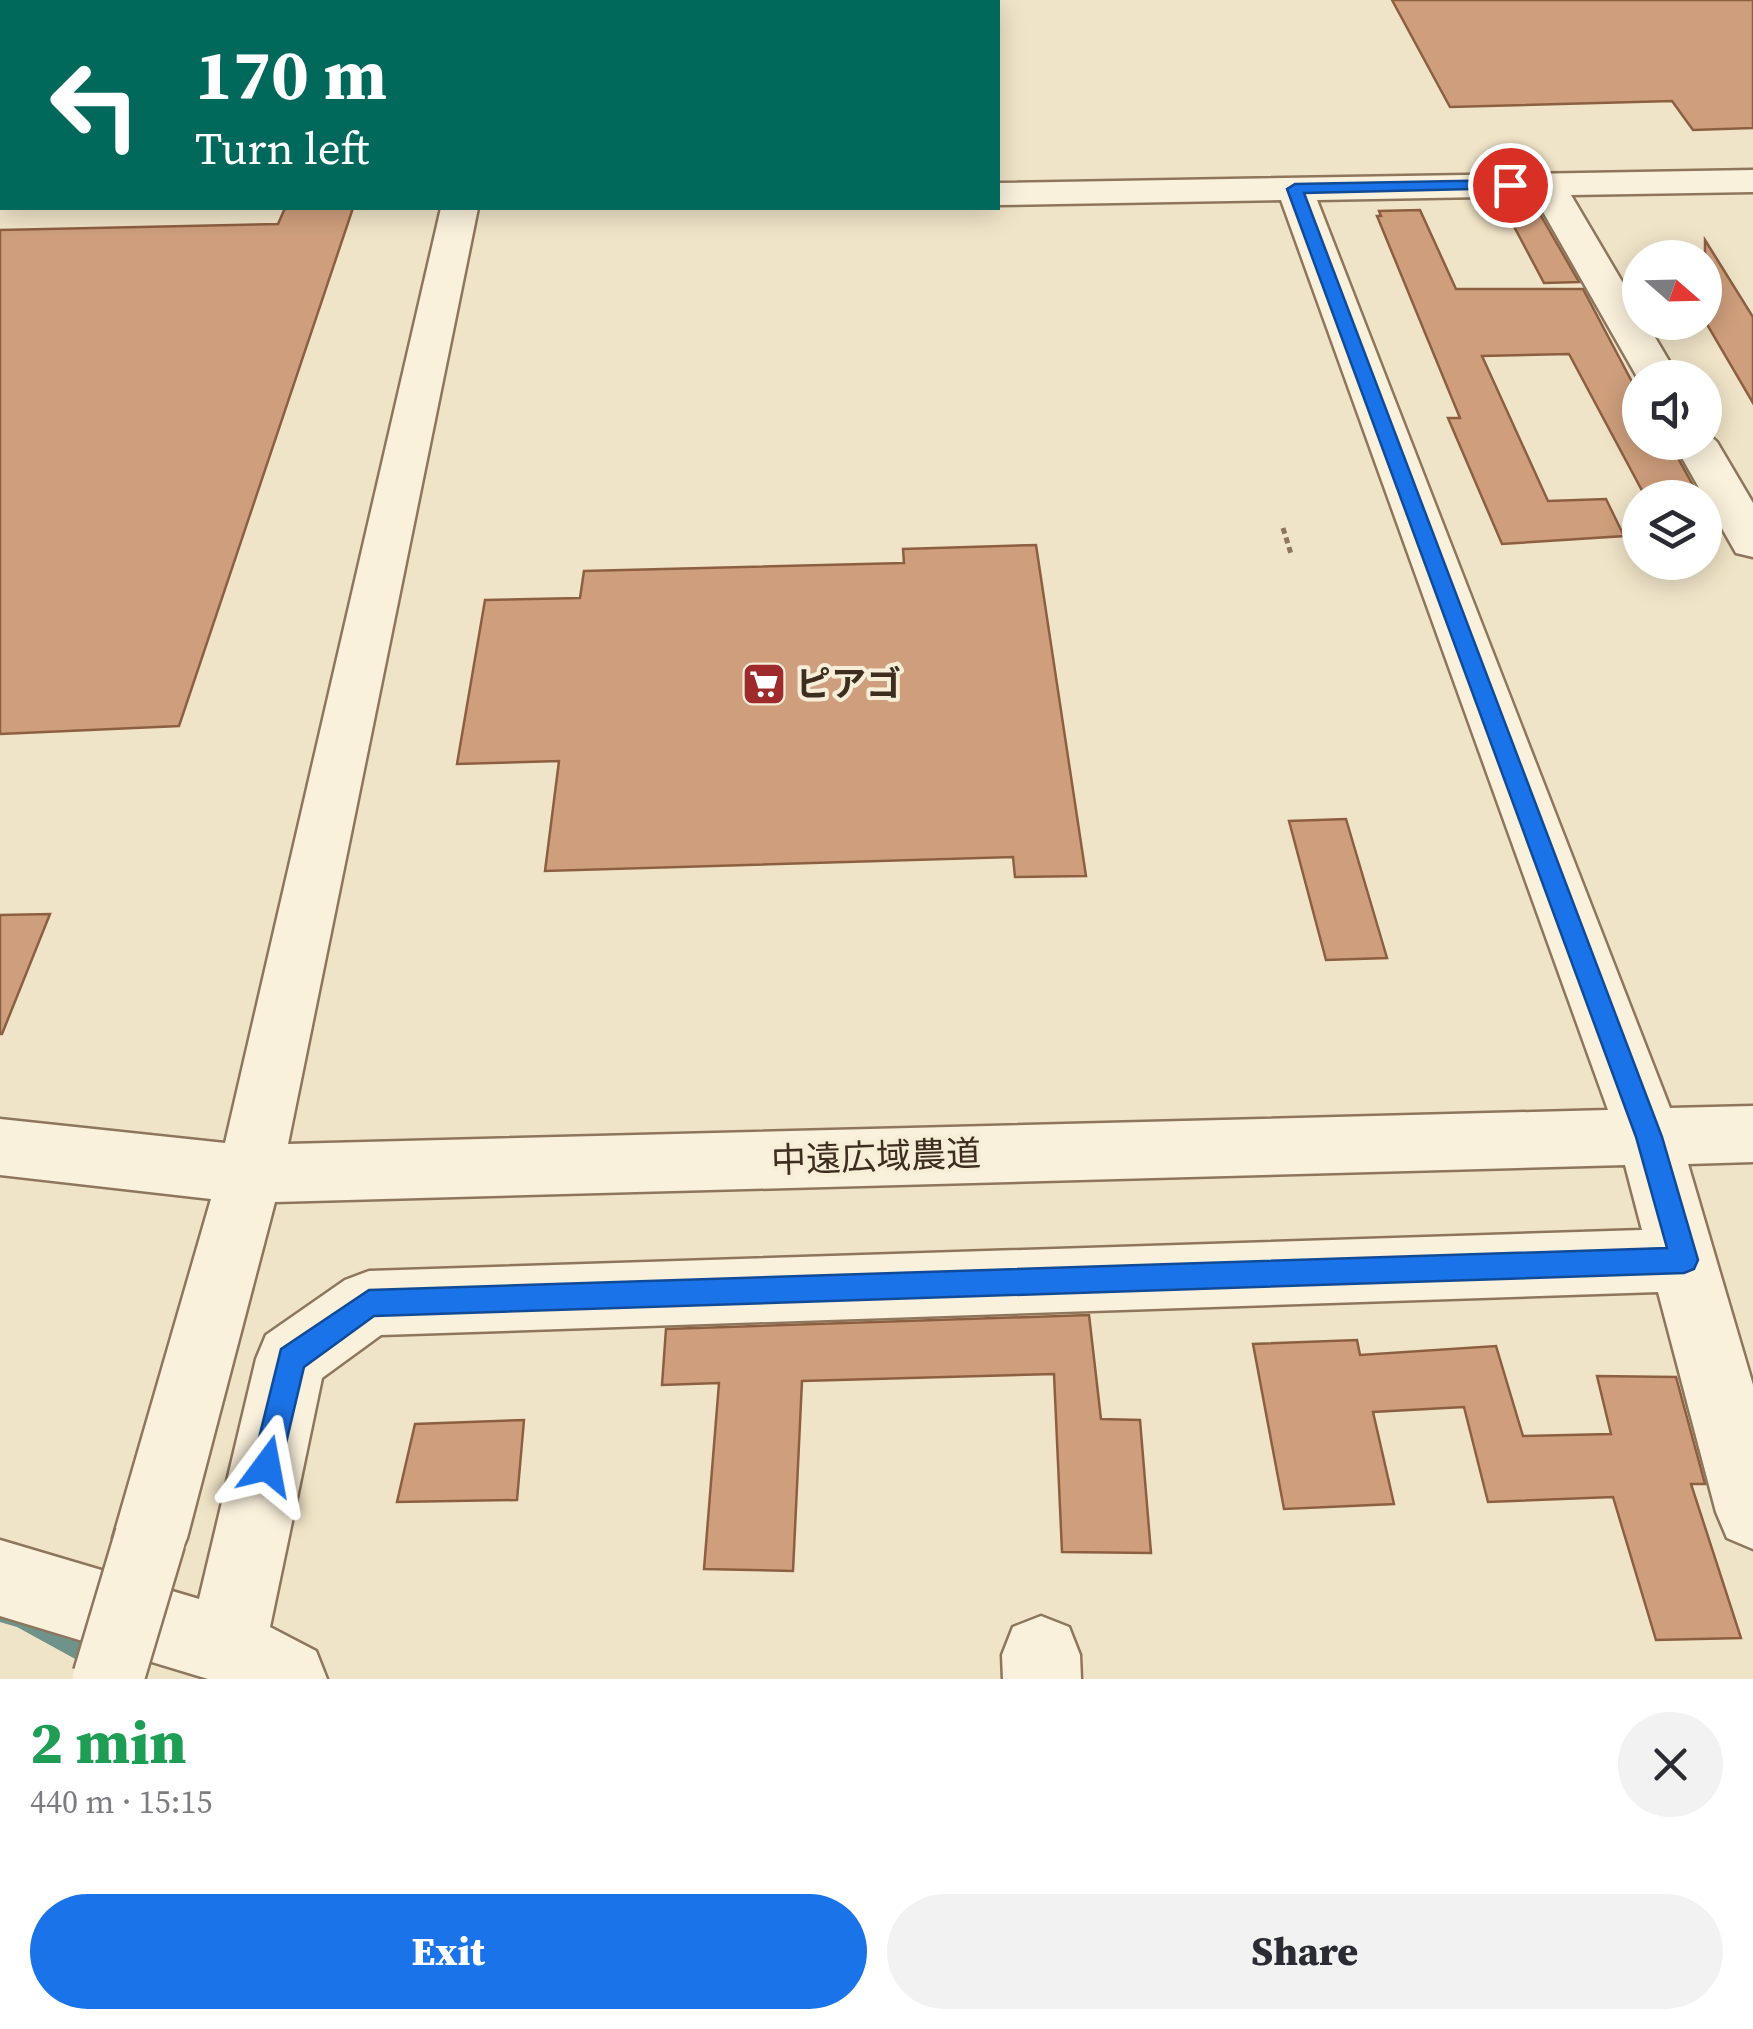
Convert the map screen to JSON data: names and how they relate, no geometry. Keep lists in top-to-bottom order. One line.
{"streets":{"street":["中遠広域農道"]},"places":{"supermarket":["ピアゴ"]},"north":"right","page":{"turn":["170 m","Turn left"],"heading":["2 min","440 m · 15:15"],"buttons":["Exit","Share"]}}
